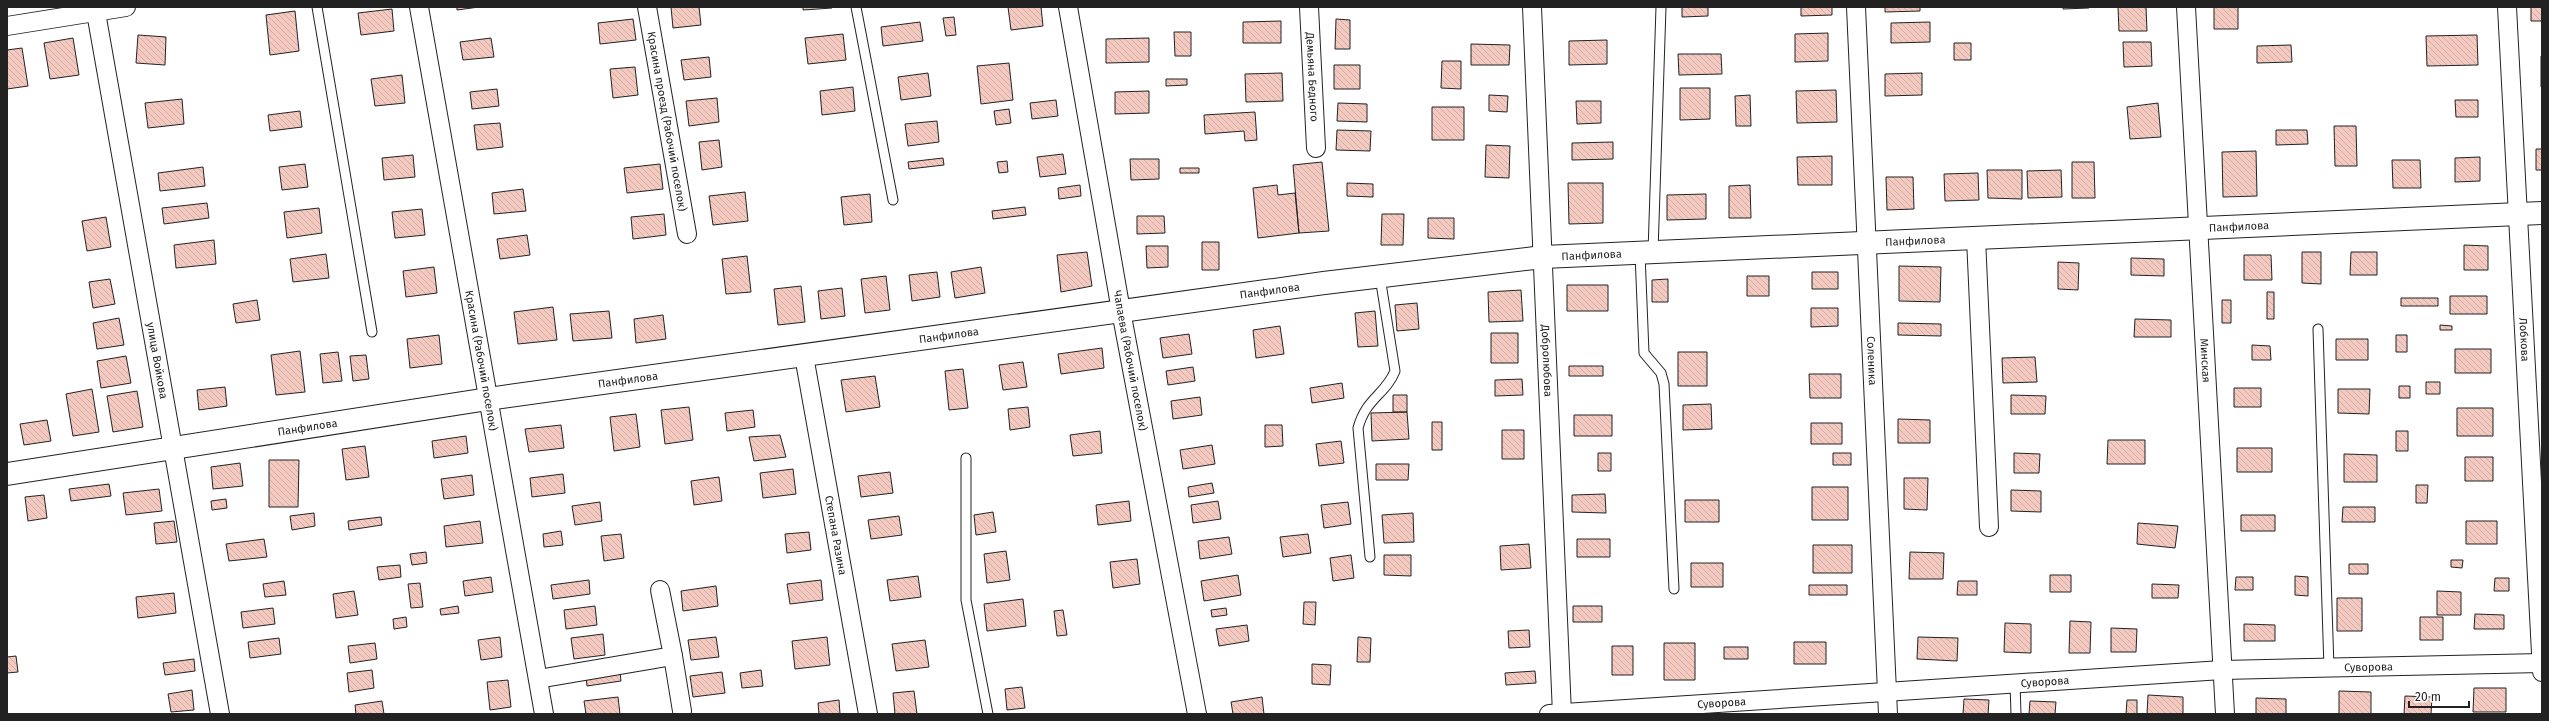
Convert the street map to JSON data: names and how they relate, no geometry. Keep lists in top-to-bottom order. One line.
{"streets":{"street":["Демьяна Бедного","Красина проезд (Рабочий поселок)","Панфилова","Лобкова","Красина (Рабочий поселок)","Добролюбова","улица Войкова","Чапаева (Рабочий поселок)","Соленика","Минская","Степана Разина","Суворова"]},"crossings":[["Панфилова","Лобкова"],["Панфилова","Красина (Рабочий поселок)"],["Панфилова","Добролюбова"],["Панфилова","улица Войкова"],["Панфилова","Чапаева (Рабочий поселок)"],["Панфилова","Соленика"],["Панфилова","Минская"],["Панфилова","Степана Разина"],["Лобкова","Суворова"],["Добролюбова","Суворова"],["Соленика","Суворова"],["Минская","Суворова"]],"scale_bar":"20 m"}
